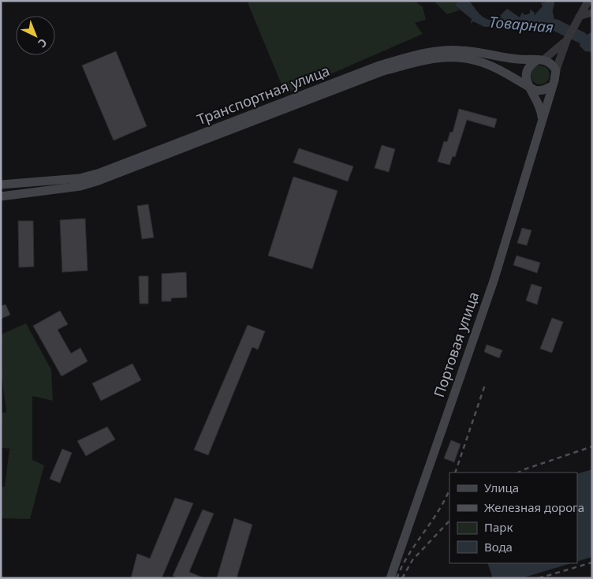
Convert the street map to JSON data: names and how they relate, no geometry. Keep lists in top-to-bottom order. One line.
{"streets":{"main road":["Транспортная улица","Портовая улица"]},"crossings":[["Транспортная улица","Портовая улица"]],"water":["Товарная"],"legend":["Улица","Железная дорога","Парк","Вода"],"north":"bottom right"}
